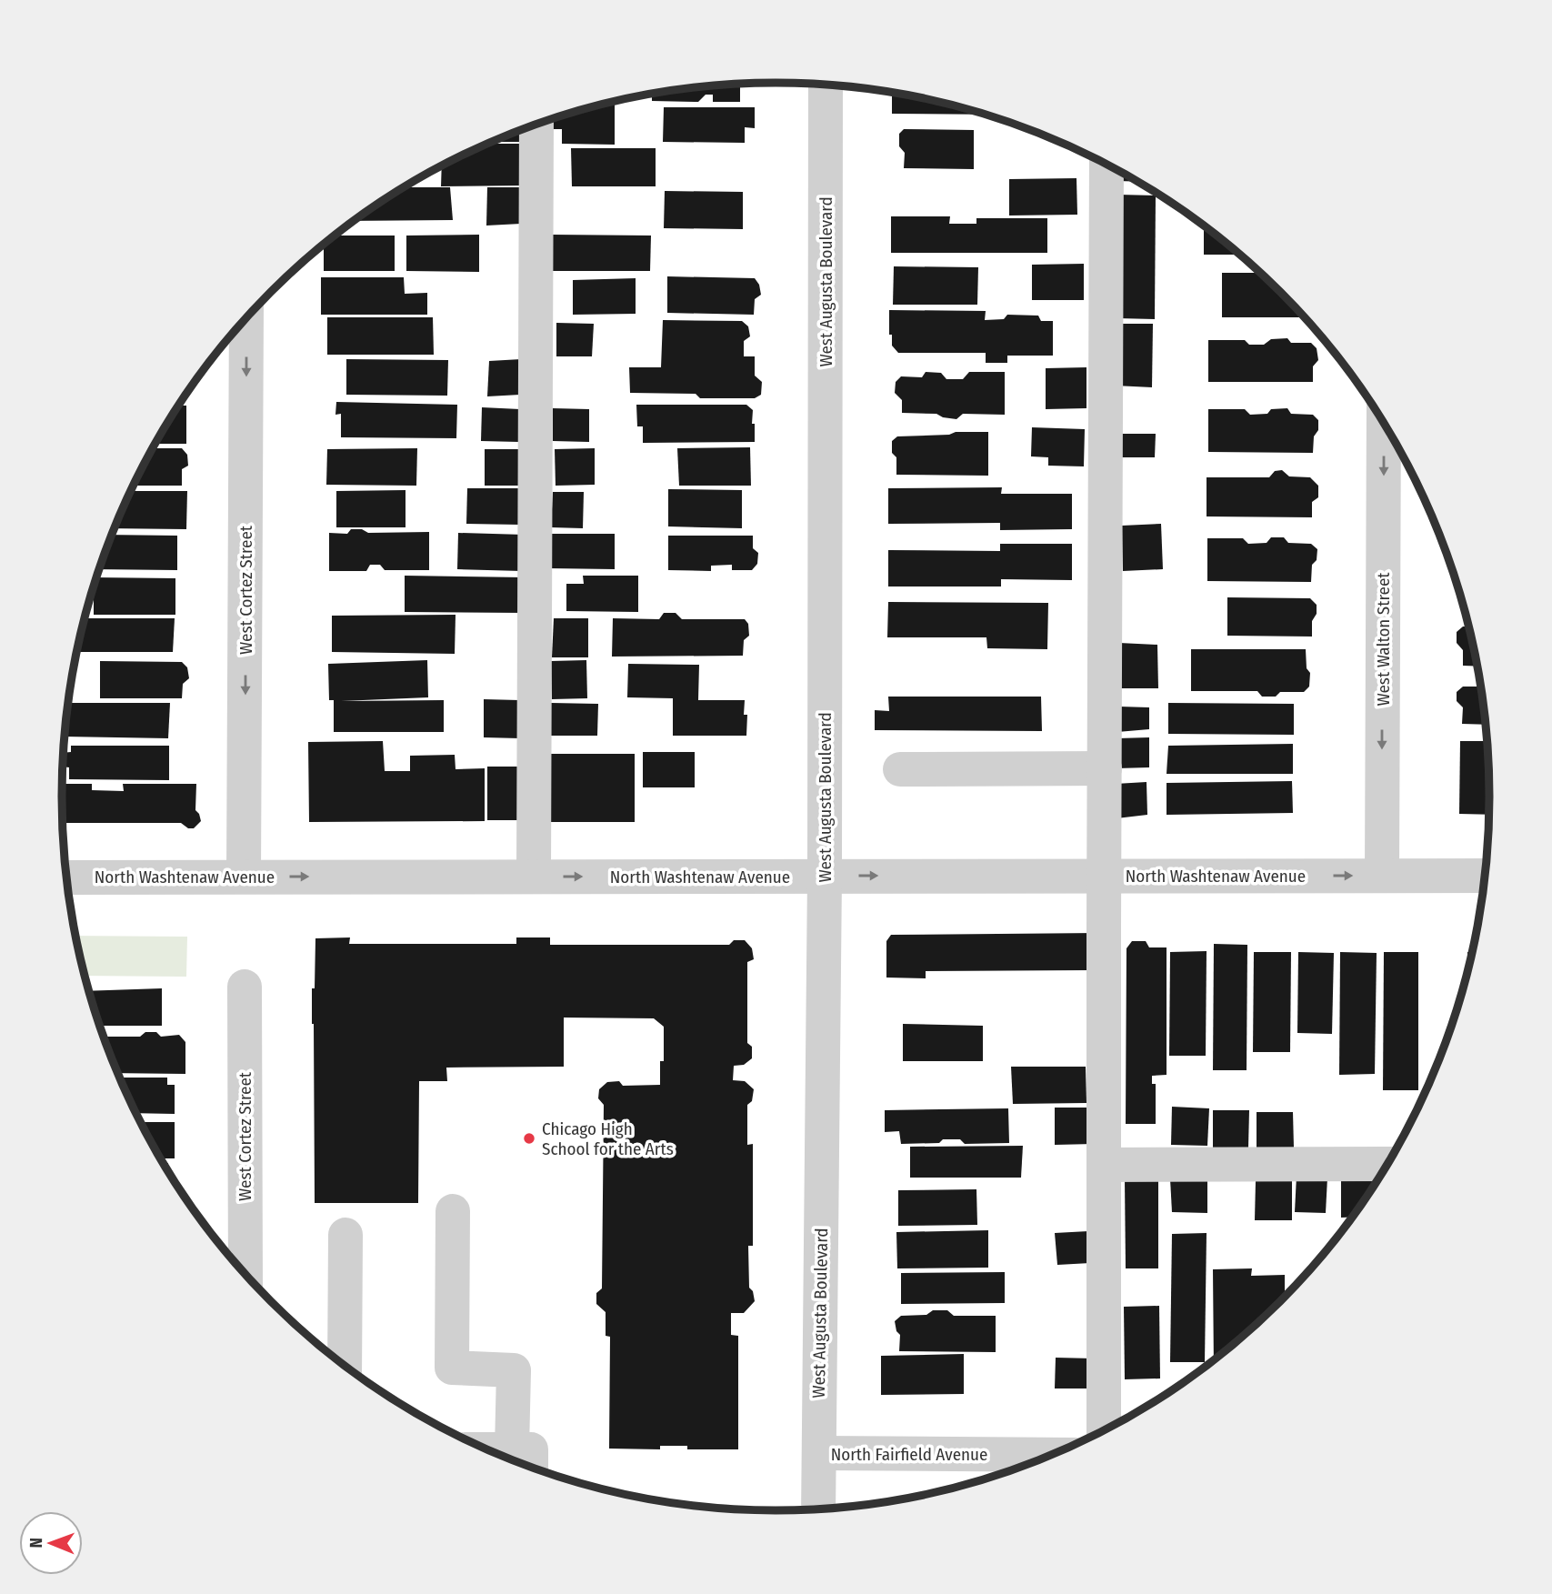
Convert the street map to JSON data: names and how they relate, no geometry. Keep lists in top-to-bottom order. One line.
{"streets":{"street":["West Augusta Boulevard","West Cortez Street","West Walton Street","North Washtenaw Avenue","North Fairfield Avenue"]},"crossings":[["West Augusta Boulevard","North Washtenaw Avenue"],["West Augusta Boulevard","North Fairfield Avenue"],["West Cortez Street","North Washtenaw Avenue"],["West Walton Street","North Washtenaw Avenue"]],"places":["Chicago High School for the Arts"],"north":"left"}
